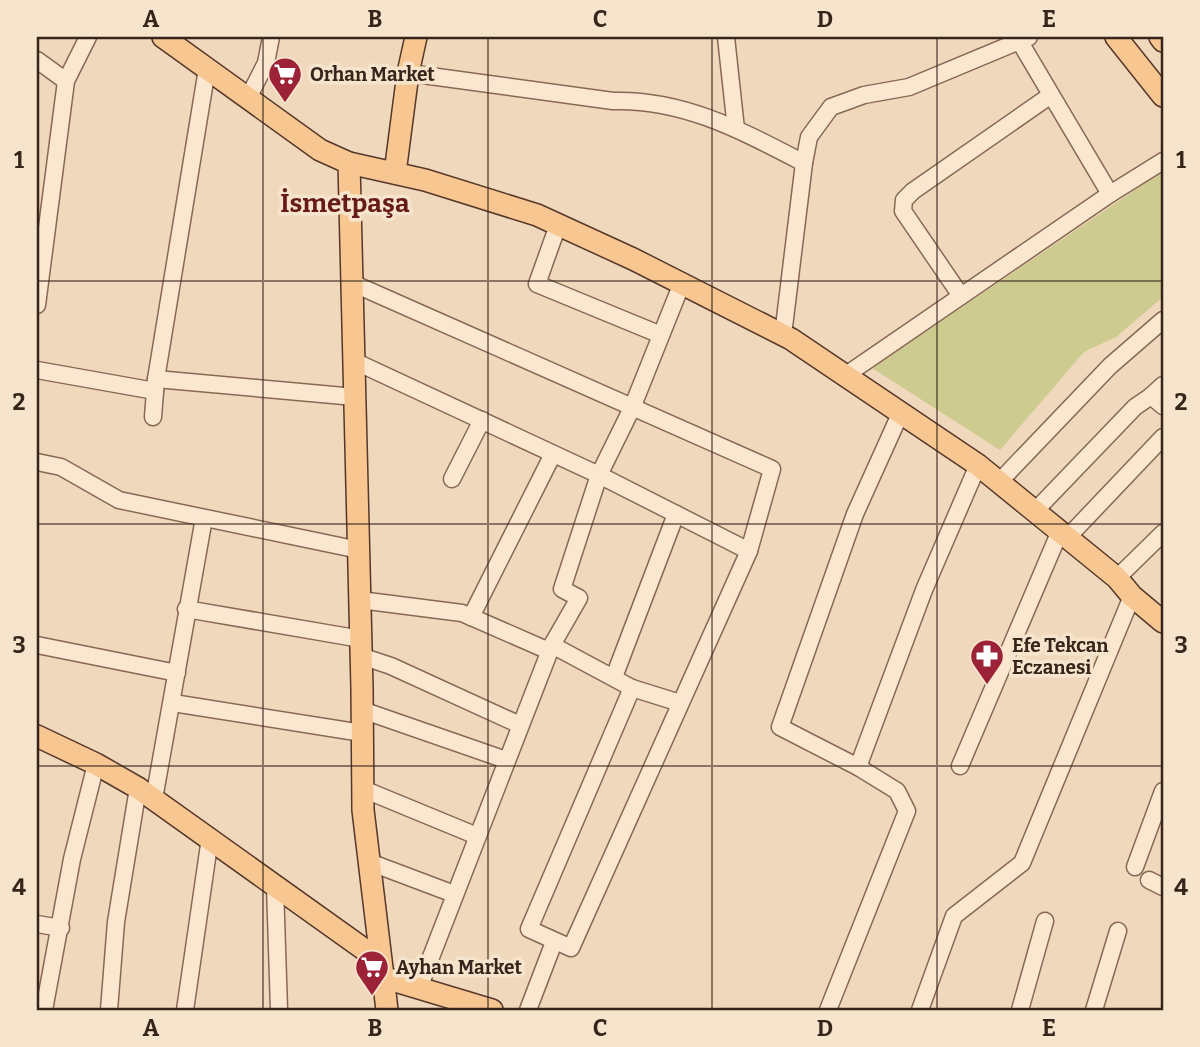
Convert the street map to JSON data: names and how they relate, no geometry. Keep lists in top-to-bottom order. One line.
{"districts":["İsmetpaşa"],"places":{"supermarket":["Orhan Market","Ayhan Market"],"pharmacy":["Efe Tekcan Eczanesi"]},"grid":{"columns":["A","B","C","D","E"],"rows":["1","2","3","4"]}}
